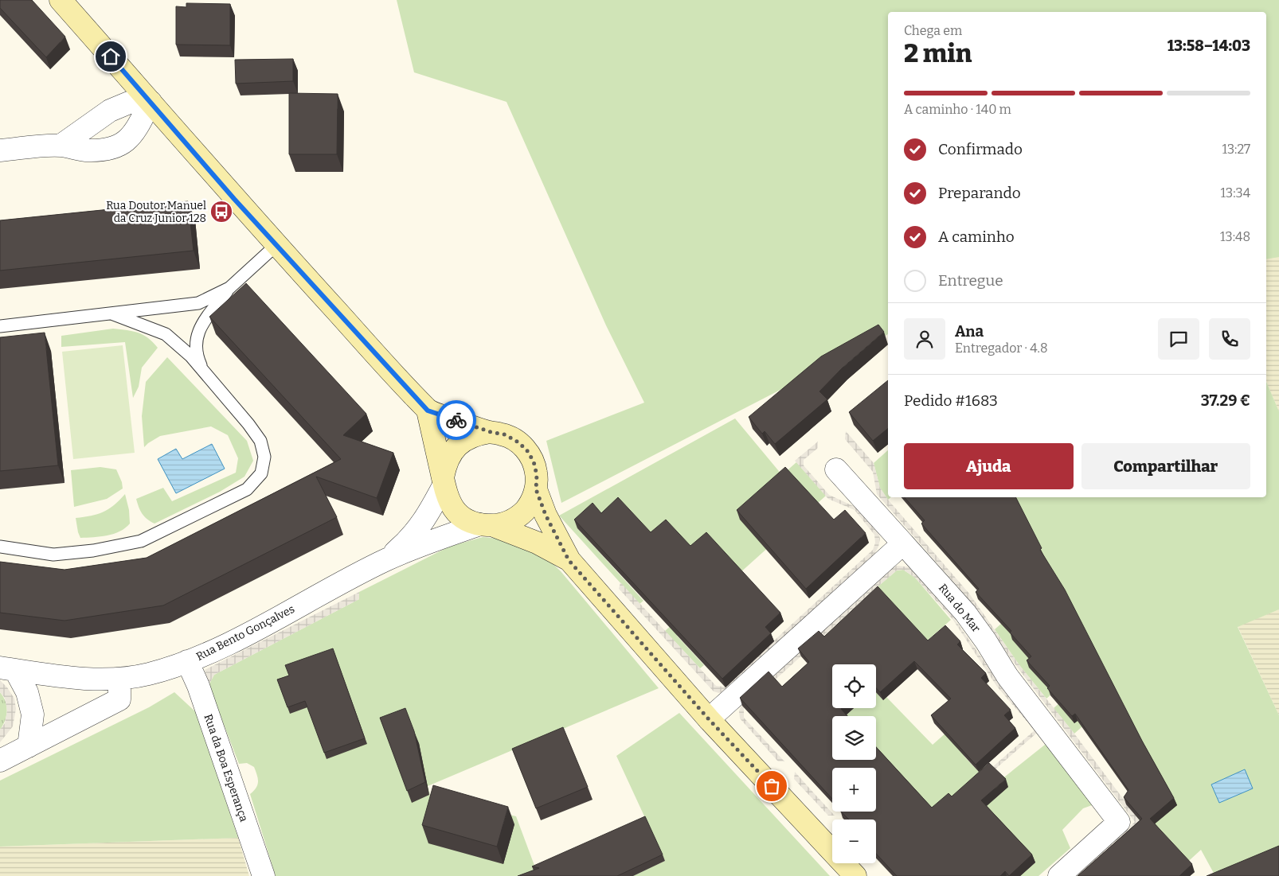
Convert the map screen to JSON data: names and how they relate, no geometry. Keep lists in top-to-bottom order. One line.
{"streets":{"street":["Rua do Mar","Rua Bento Gonçalves","Rua da Boa Esperança"]},"crossings":[["Rua Bento Gonçalves","Rua da Boa Esperança"]],"places":{"bus stop":["Rua Doutor Manuel da Cruz Junior 128"]},"page":{"heading":["2 min","Chega em","13:58–14:03"],"panel":["Ana","Entregador · 4.8","Pedido #1683","37.29 €"],"bar":"A caminho · 140 m","list":[["Confirmado","13:27"],["Preparando","13:34"],["A caminho","13:48"],"Entregue"],"buttons":["Ajuda","Compartilhar"],"map_buttons":["+","−"]}}
